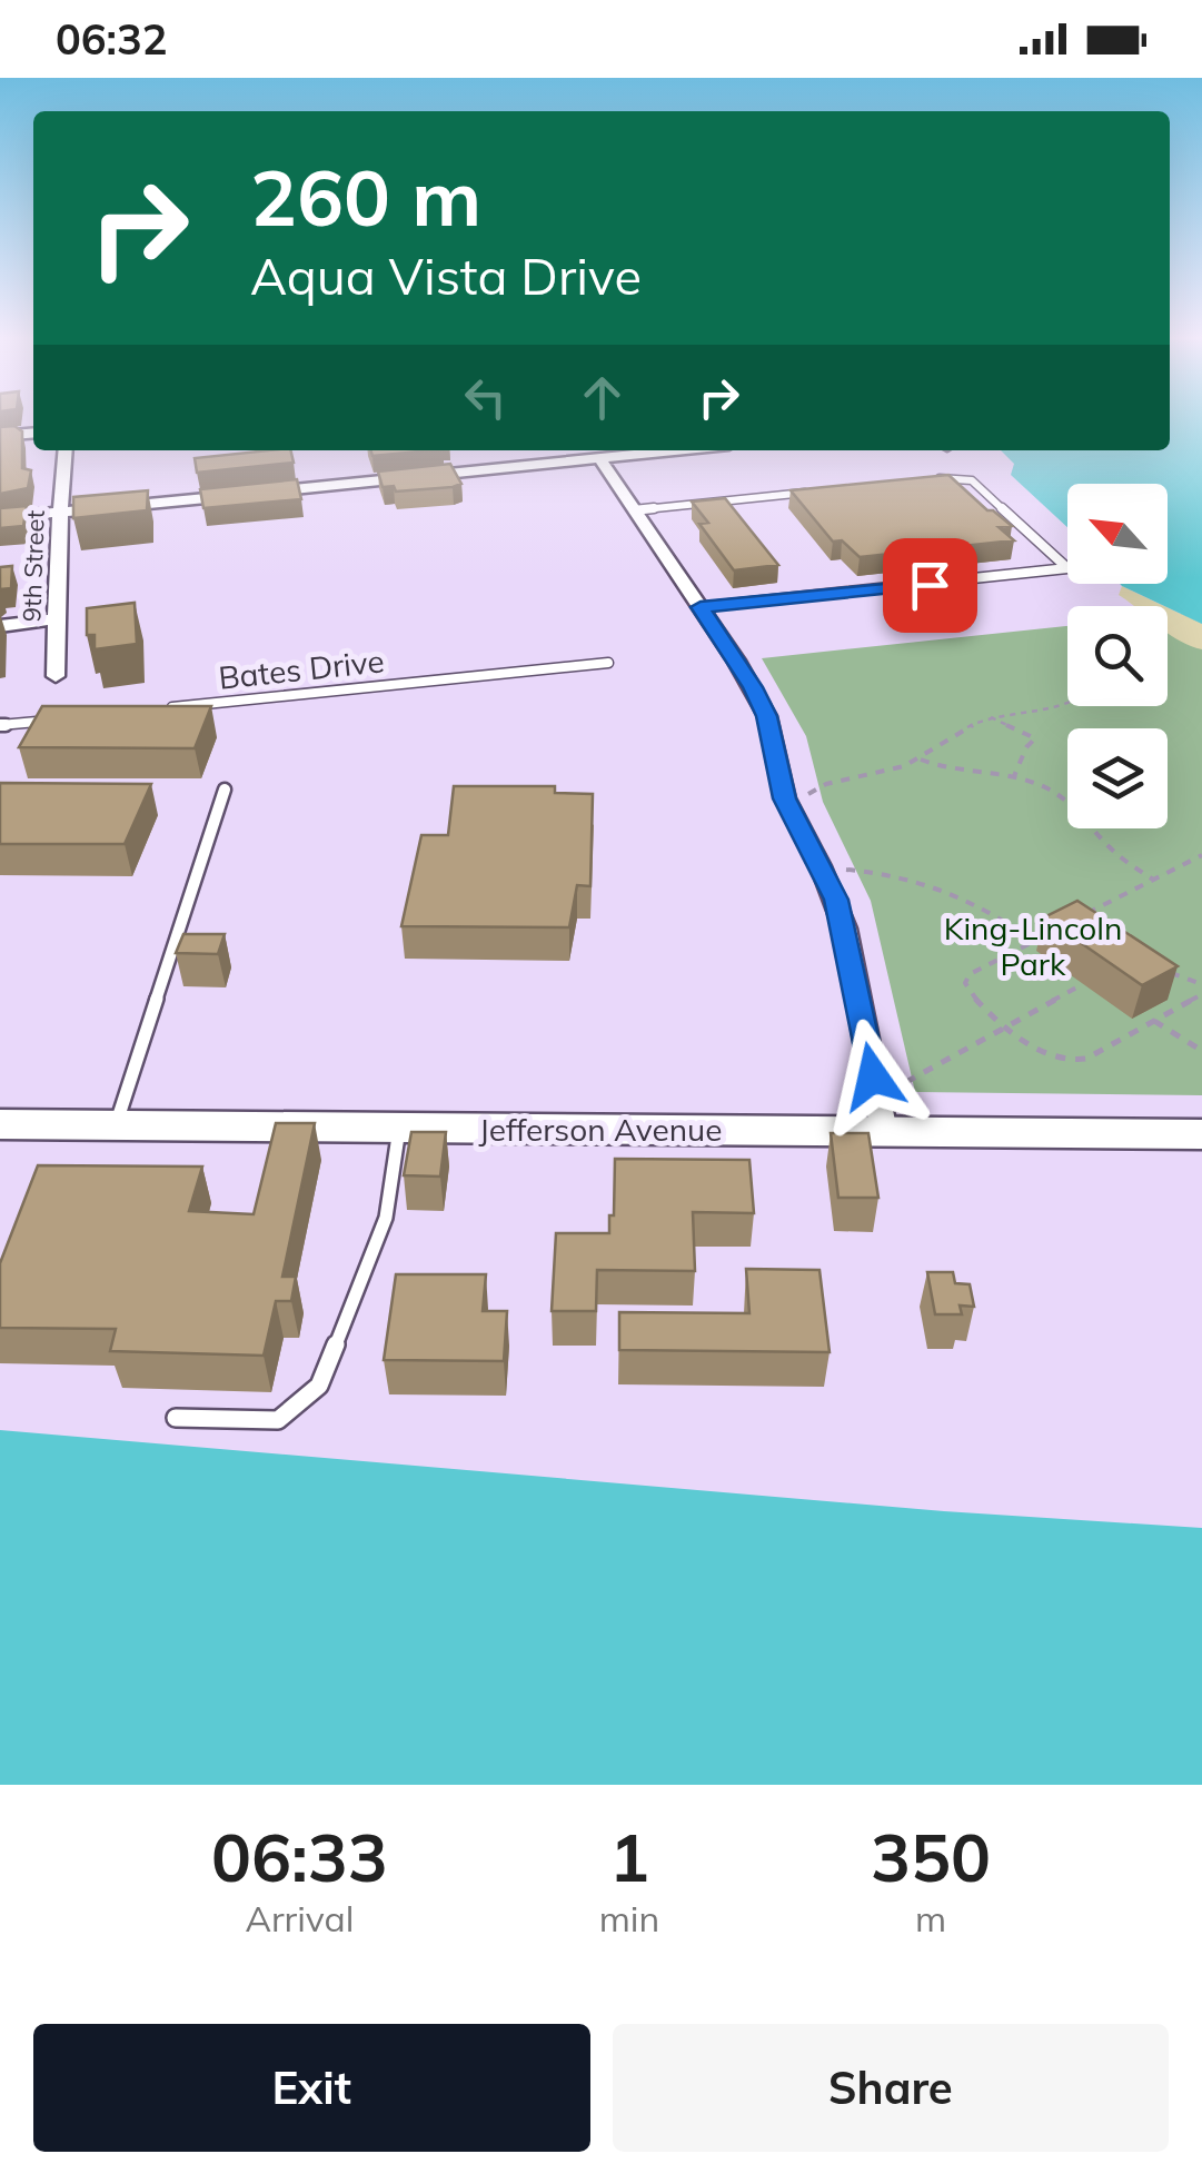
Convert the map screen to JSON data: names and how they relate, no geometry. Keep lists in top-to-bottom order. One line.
{"streets":{"street":["9th Street","Jefferson Avenue"],"lane":["Bates Drive"]},"parks":["King-Lincoln Park"],"north":"top left","page":{"status":"06:32","turn":["260 m","Aqua Vista Drive"],"eta":["06:33","Arrival","1","min","350","m"],"buttons":["Exit","Share"]}}
